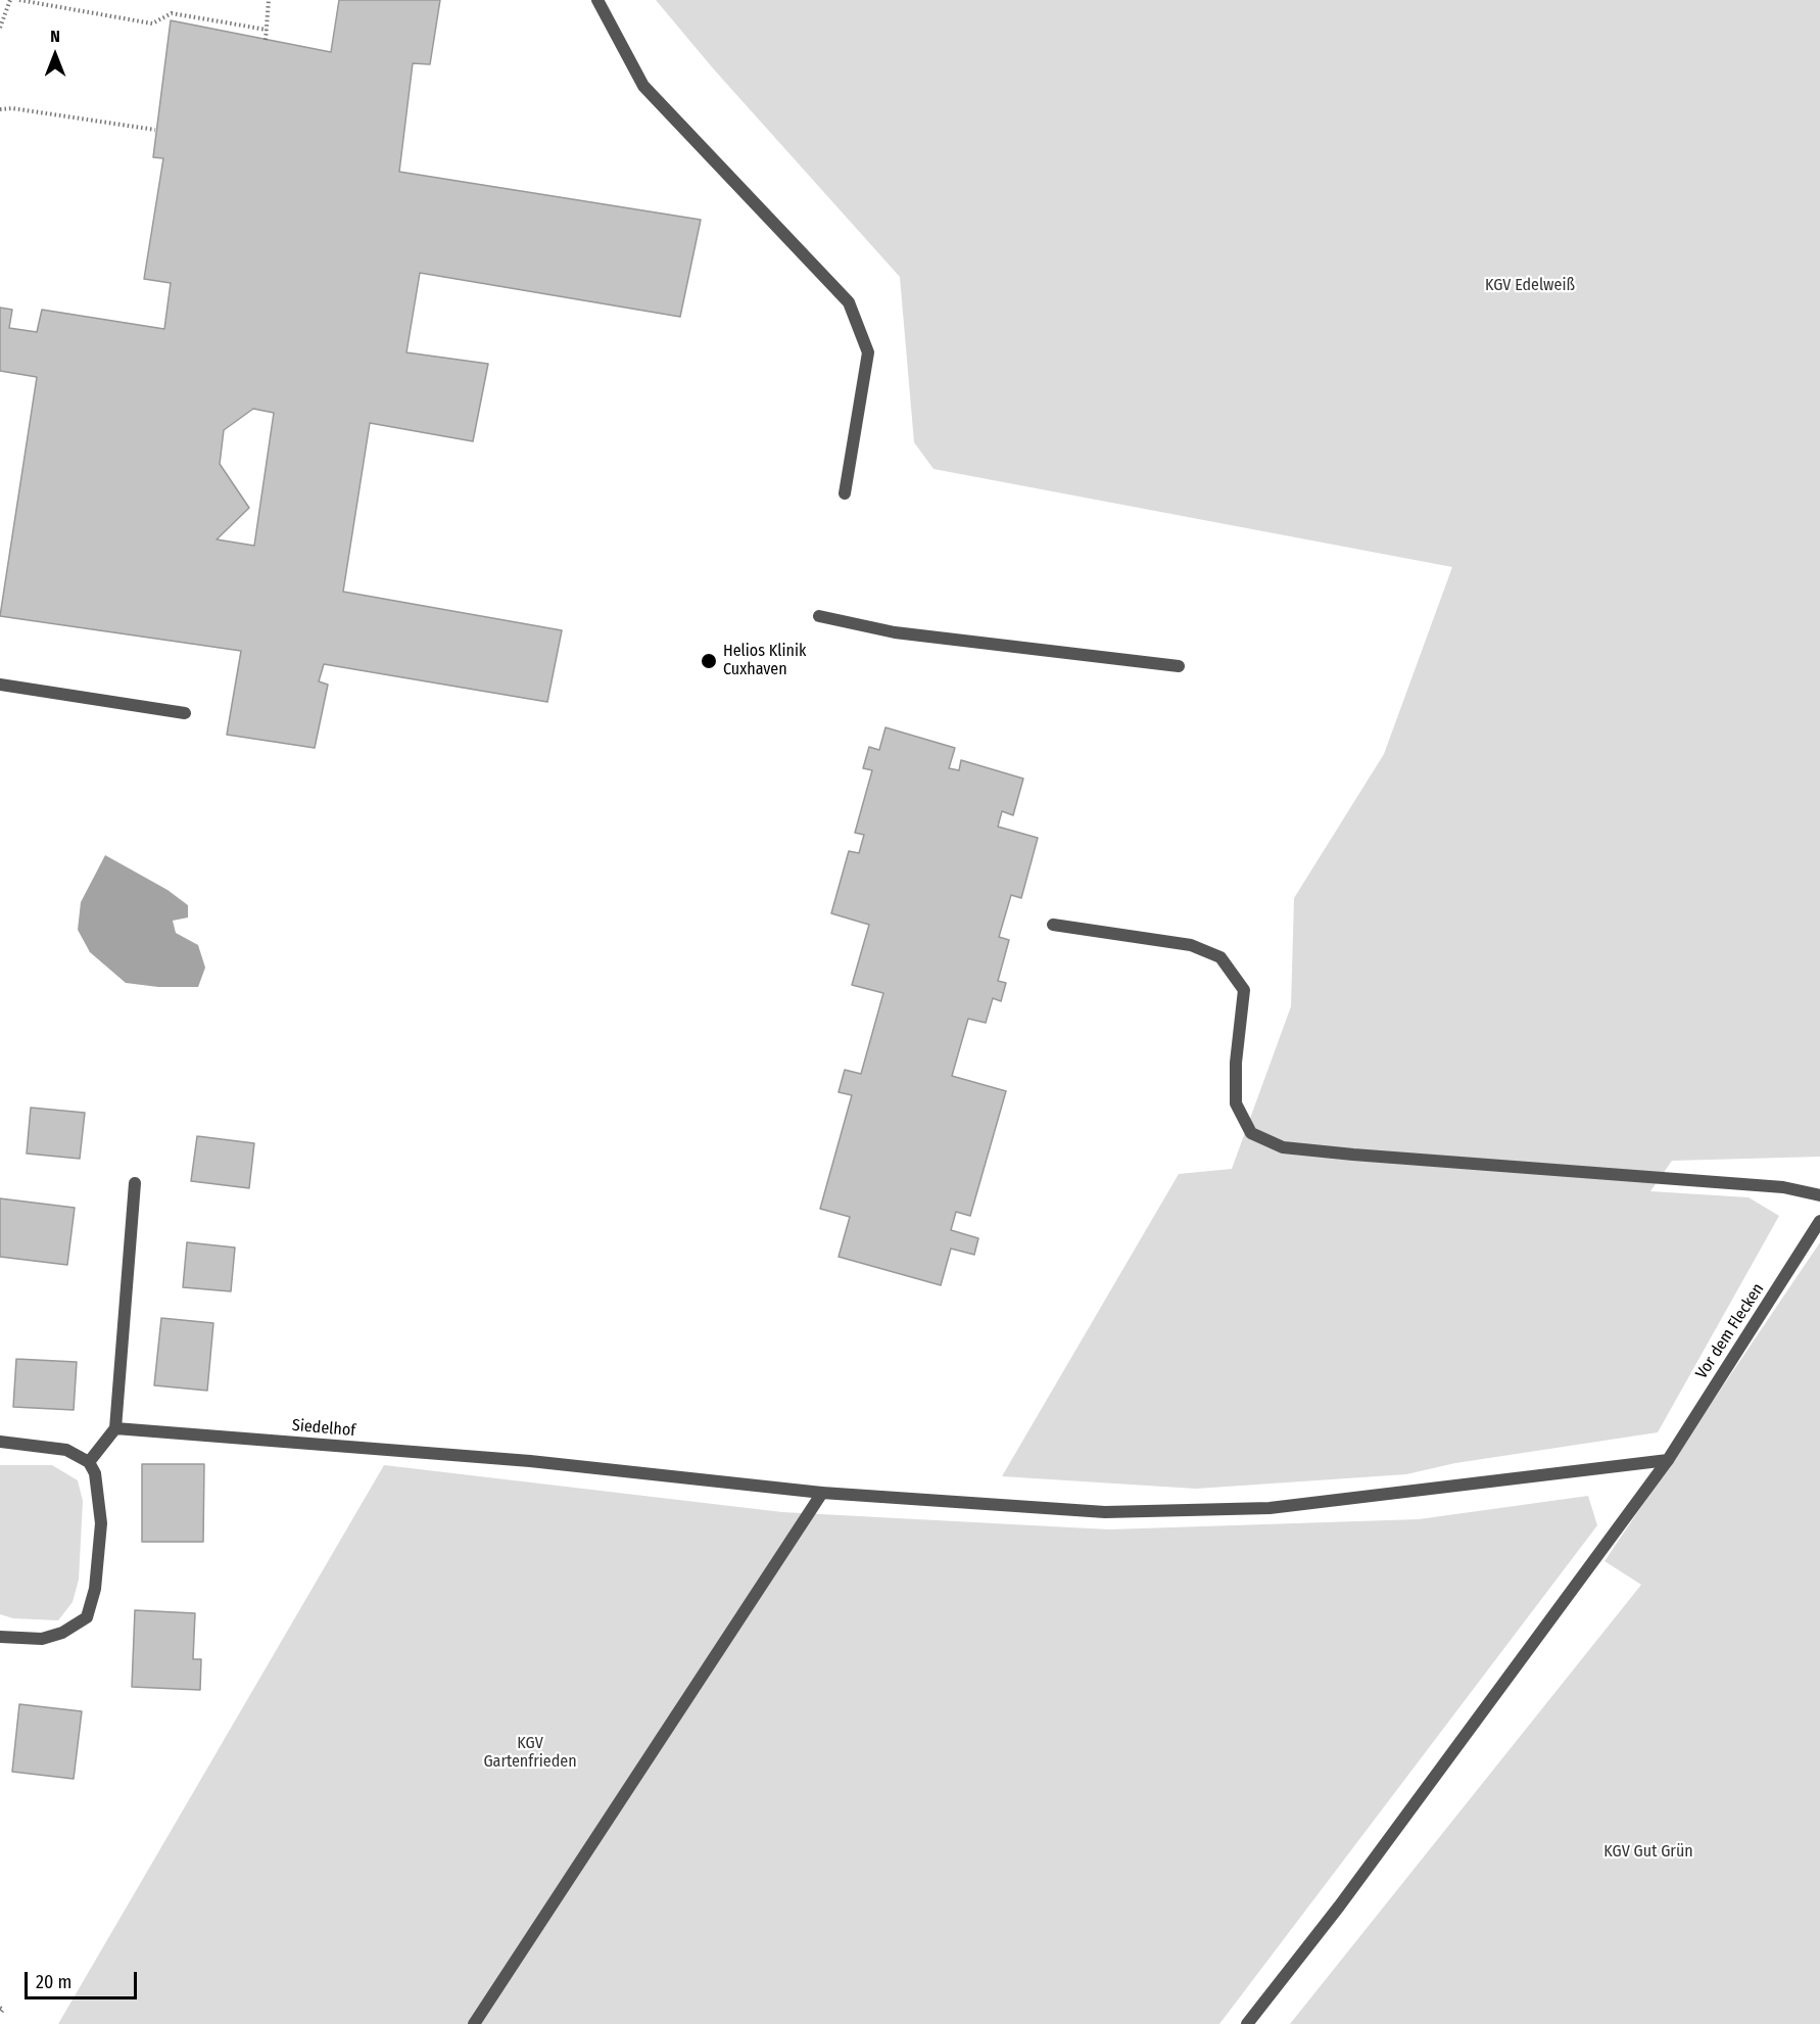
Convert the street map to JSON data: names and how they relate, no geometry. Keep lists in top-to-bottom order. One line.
{"streets":{"street":["Vor dem Flecken","Siedelhof"]},"crossings":[["Vor dem Flecken","Siedelhof"]],"parks":["KGV Edelweiß","KGV Gartenfrieden","KGV Gut Grün"],"places":["Helios Klinik Cuxhaven"],"scale_bar":"20 m","north":"top"}
